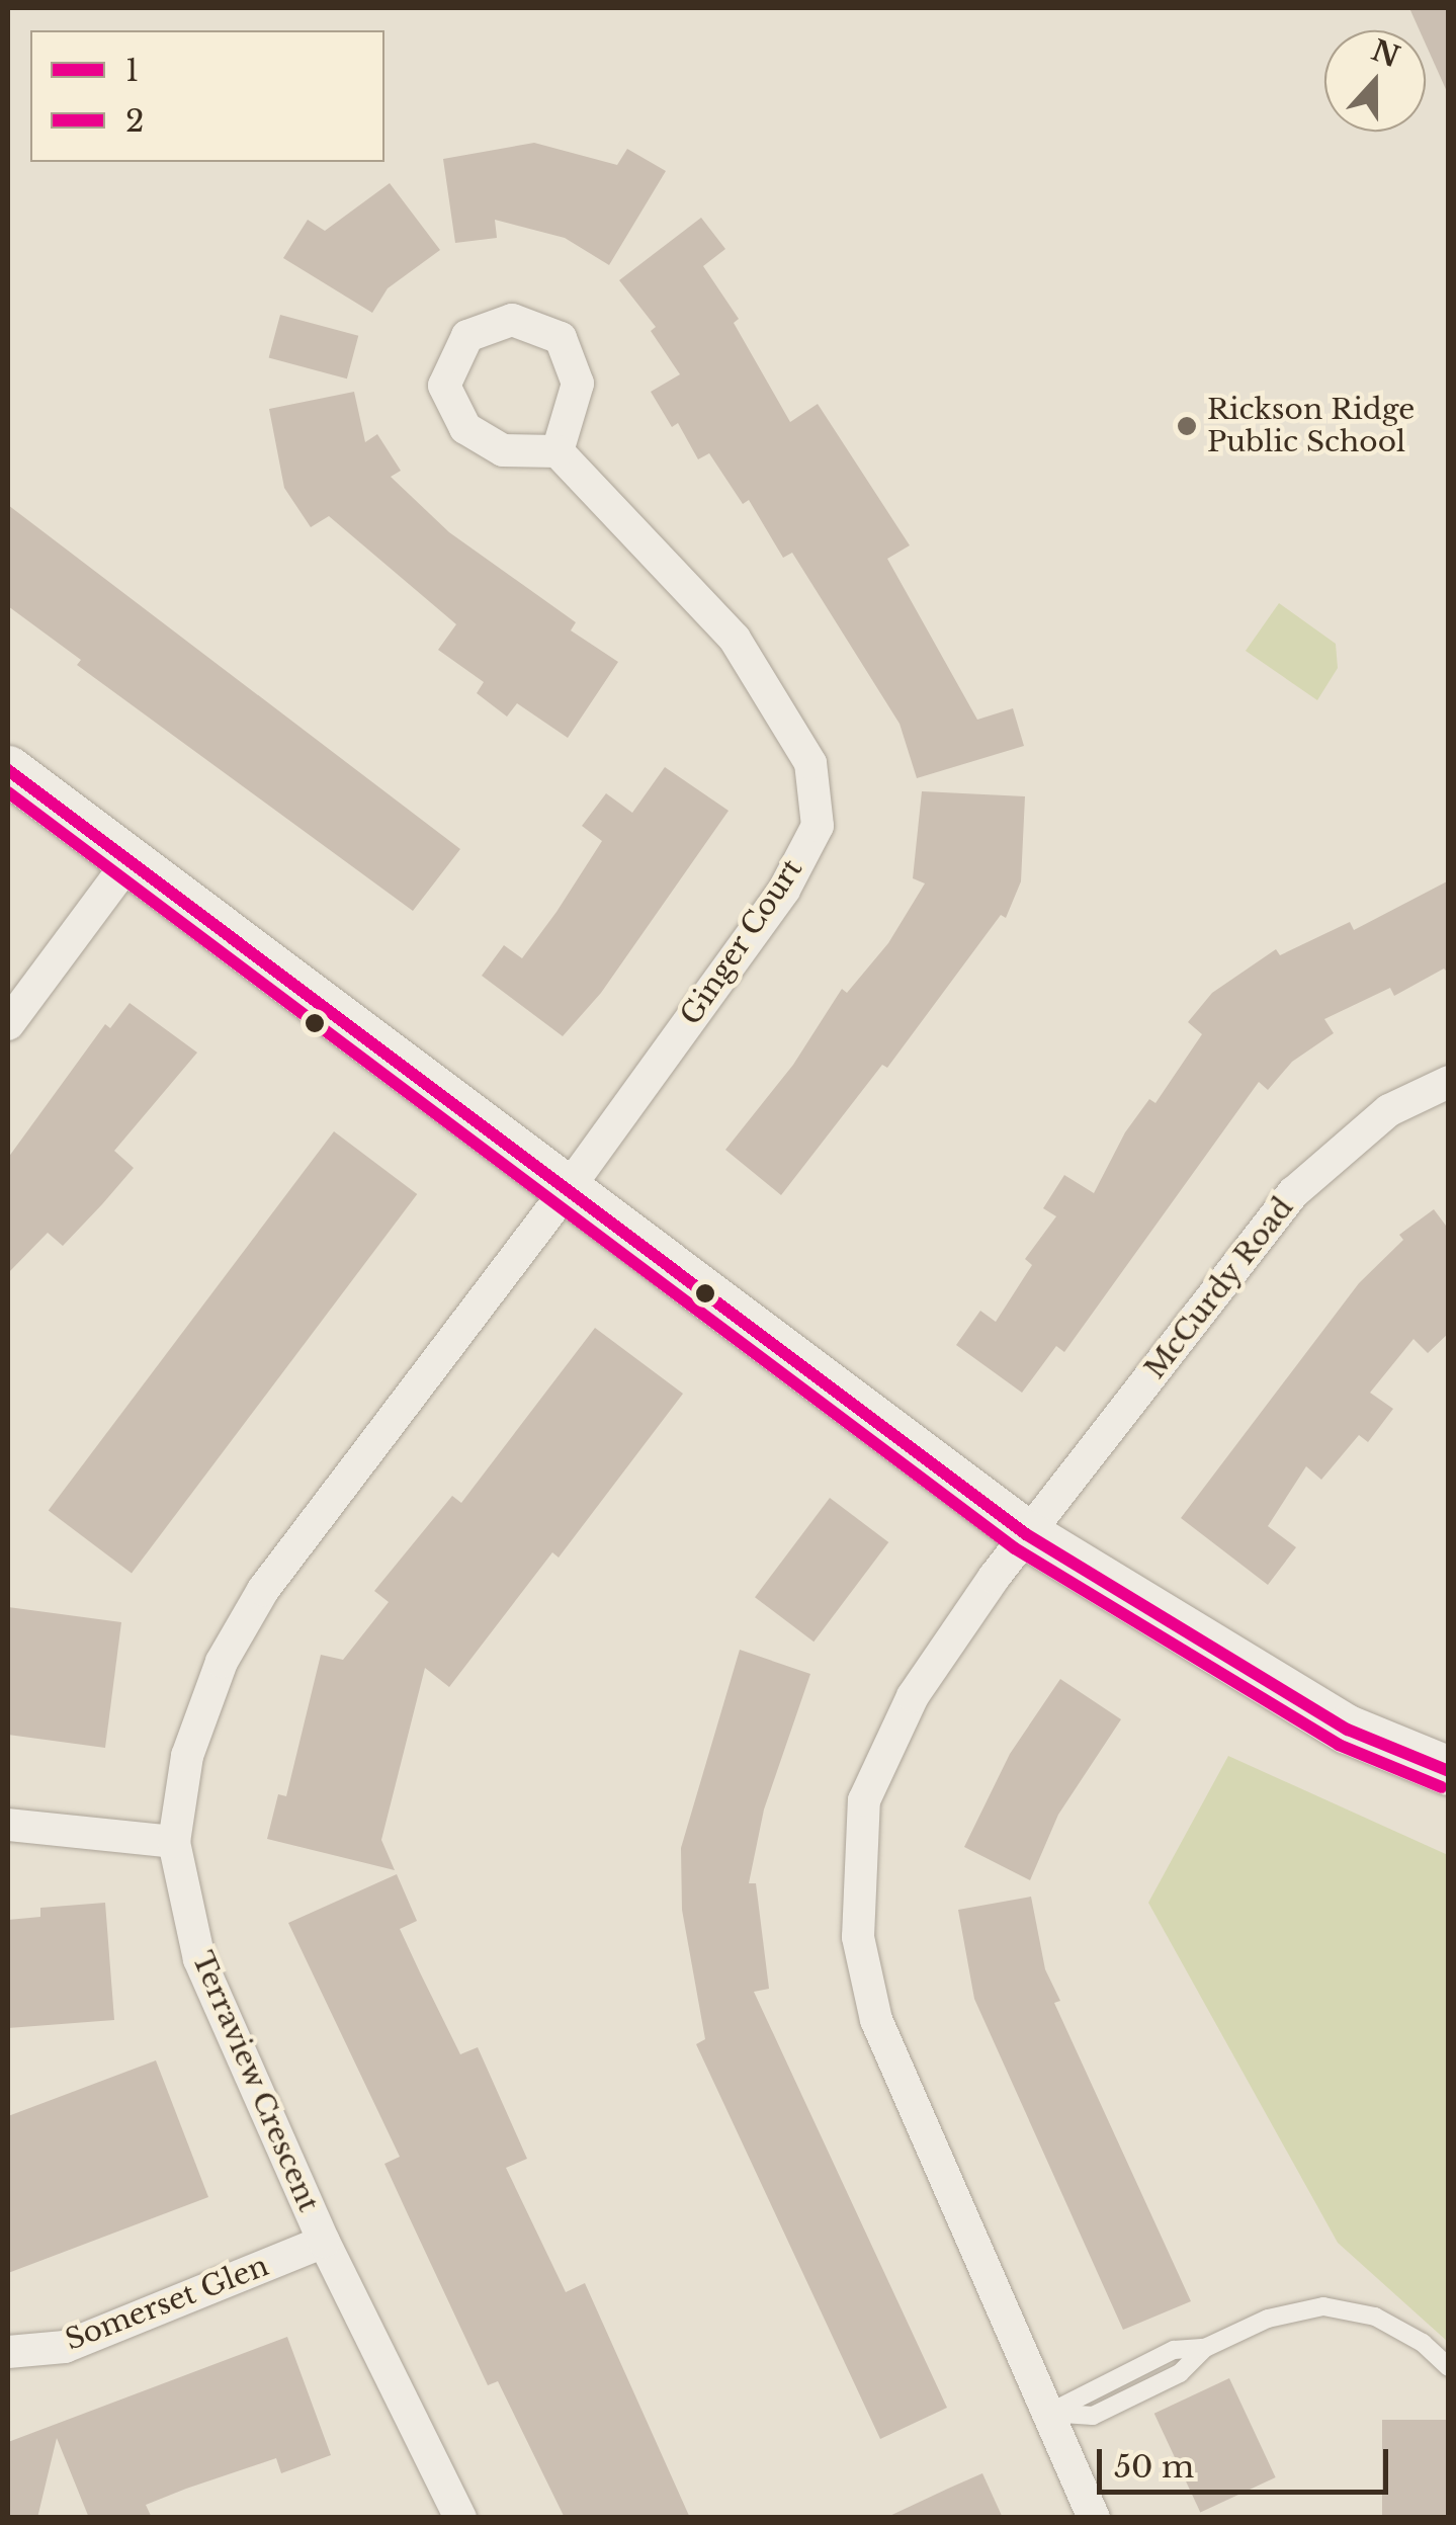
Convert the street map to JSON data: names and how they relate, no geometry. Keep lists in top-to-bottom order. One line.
{"streets":{"street":["Ginger Court","McCurdy Road","Terraview Crescent","Somerset Glen"]},"crossings":[["Ginger Court","Terraview Crescent"],["Terraview Crescent","Somerset Glen"]],"places":["Rickson Ridge Public School"],"lines":["transit line 1","transit line 2"],"legend":["1","2"],"scale_bar":"50 m","north":"top"}
